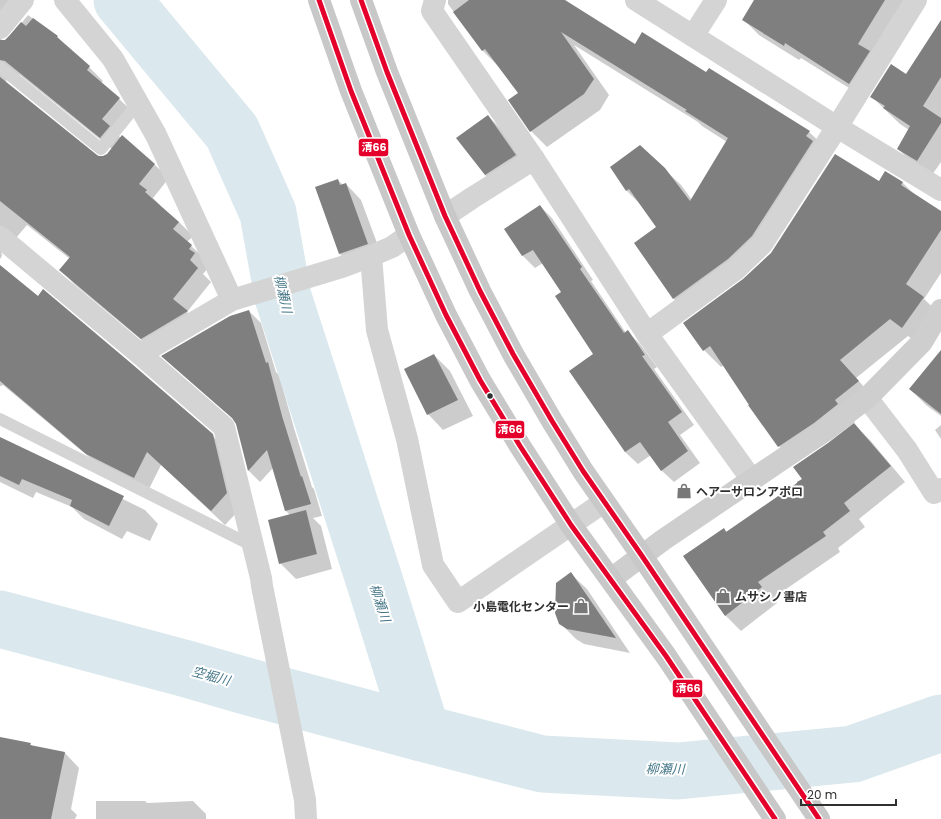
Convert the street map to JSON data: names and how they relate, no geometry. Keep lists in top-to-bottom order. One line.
{"water":["柳瀬川","空堀川"],"places":{"shop":["ヘアーサロンアポロ","ムサシノ書店","小島電化センター"]},"lines":["transit line 清66"],"scale_bar":"20 m"}
